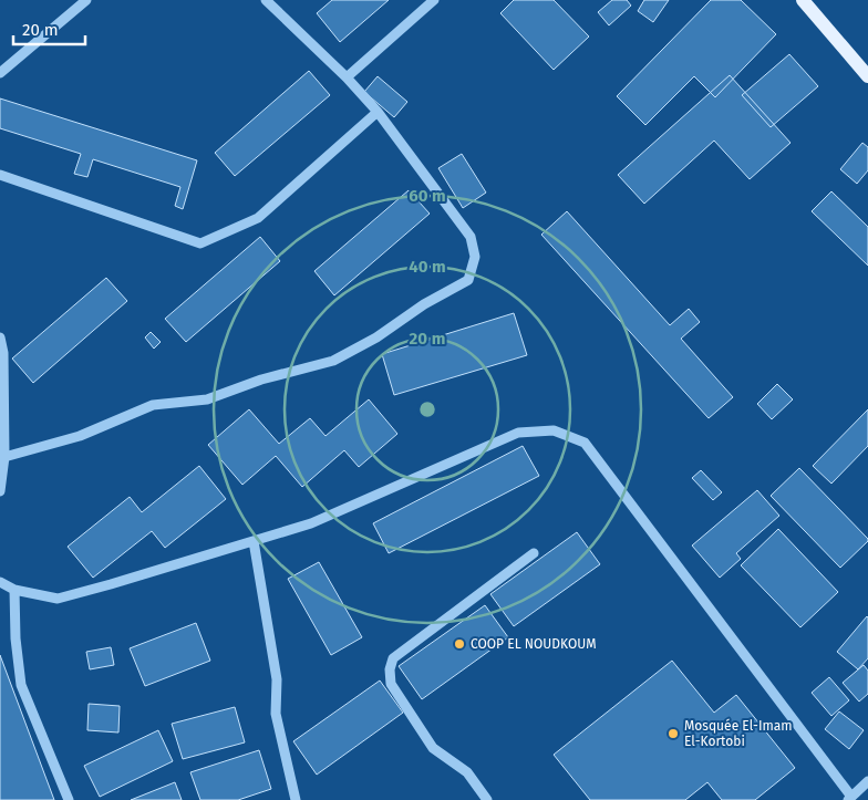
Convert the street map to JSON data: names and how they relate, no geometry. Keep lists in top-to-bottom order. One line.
{"places":["COOP EL NOUDKOUM","Mosquée El-Imam El-Kortobi"],"scale_bar":"20 m","rings":["60 m","40 m","20 m"]}
